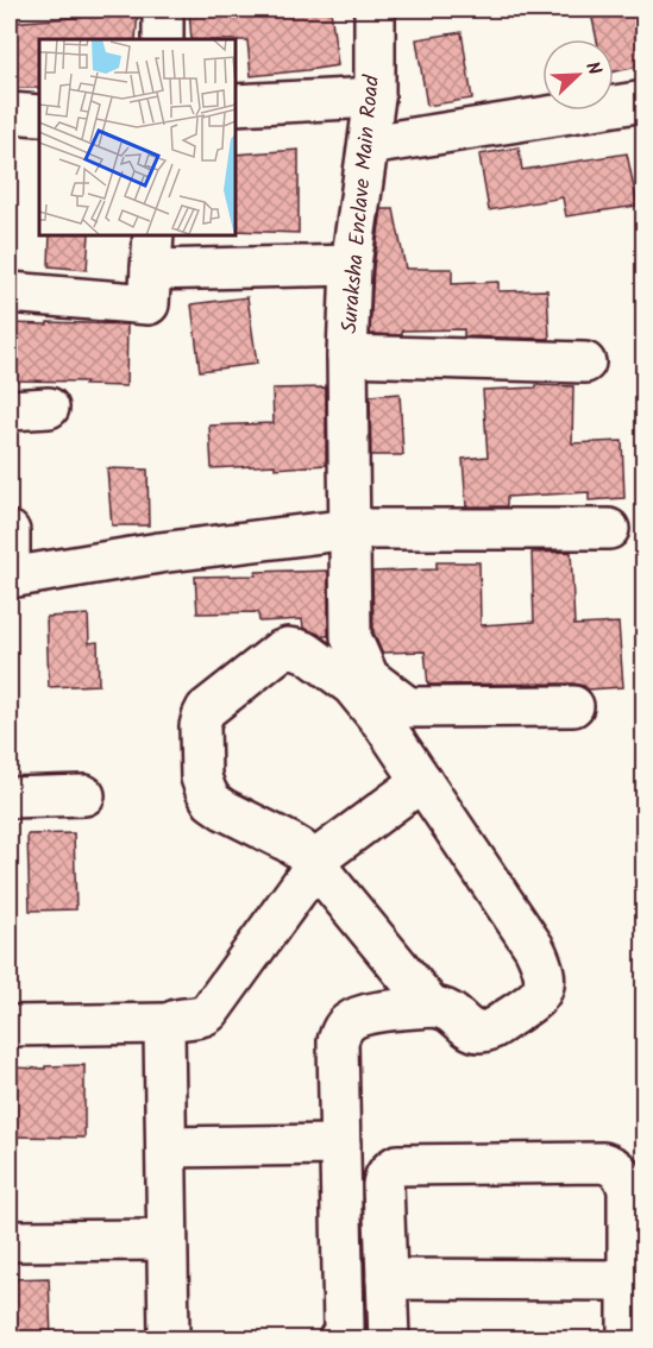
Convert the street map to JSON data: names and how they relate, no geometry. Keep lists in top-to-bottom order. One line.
{"streets":{"street":["Suraksha Enclave Main Road"]},"north":"top right"}
